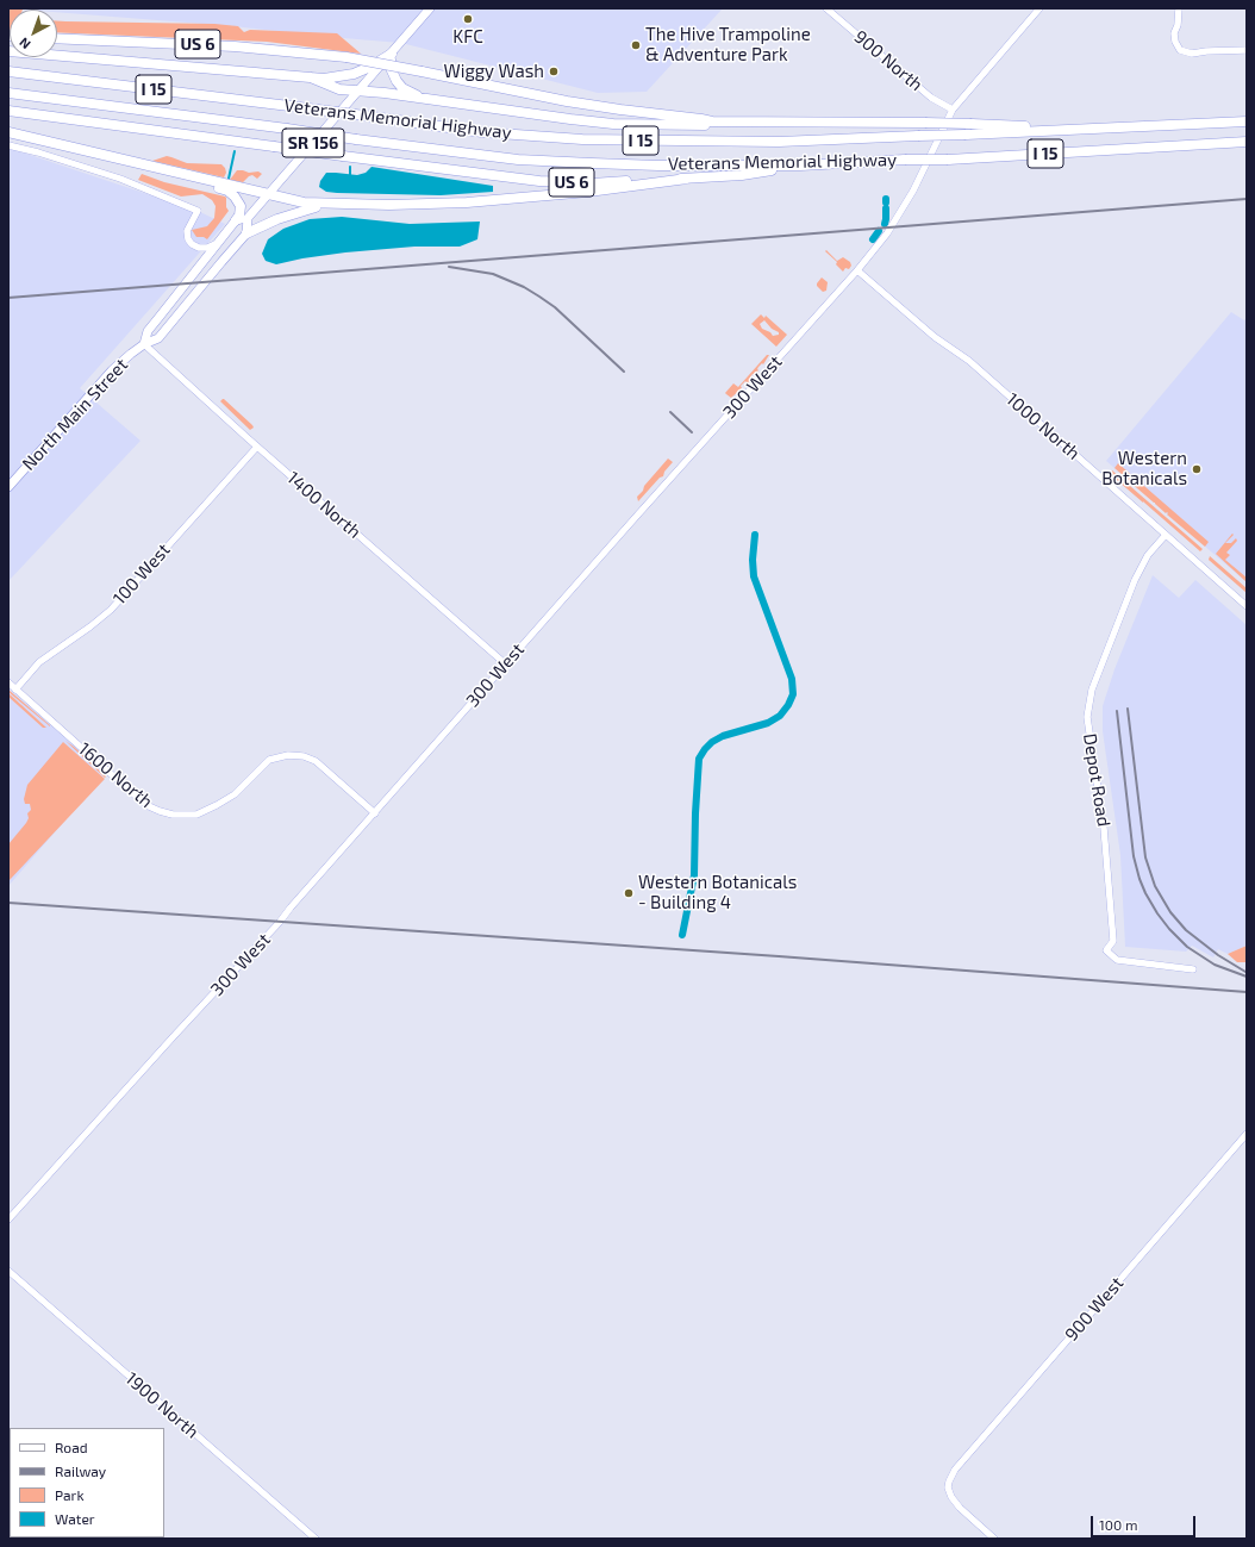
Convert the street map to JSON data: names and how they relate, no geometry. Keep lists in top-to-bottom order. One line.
{"streets":{"highway":["US 6","I 15","Veterans Memorial Highway"],"main road":["SR 156","North Main Street"],"street":["900 North","300 West","1000 North","1400 North","100 West","1600 North","Depot Road","900 West","1900 North"]},"crossings":[["US 6","Veterans Memorial Highway"],["900 North","300 West"],["300 West","1000 North"],["300 West","1400 North"],["300 West","1600 North"],["North Main Street","1400 North"],["1000 North","Depot Road"],["1400 North","100 West"],["100 West","1600 North"]],"places":["KFC","The Hive Trampoline & Adventure Park","Wiggy Wash","Western Botanicals","Western Botanicals - Building 4"],"legend":["Road","Railway","Park","Water"],"scale_bar":"100 m","north":"bottom left"}
